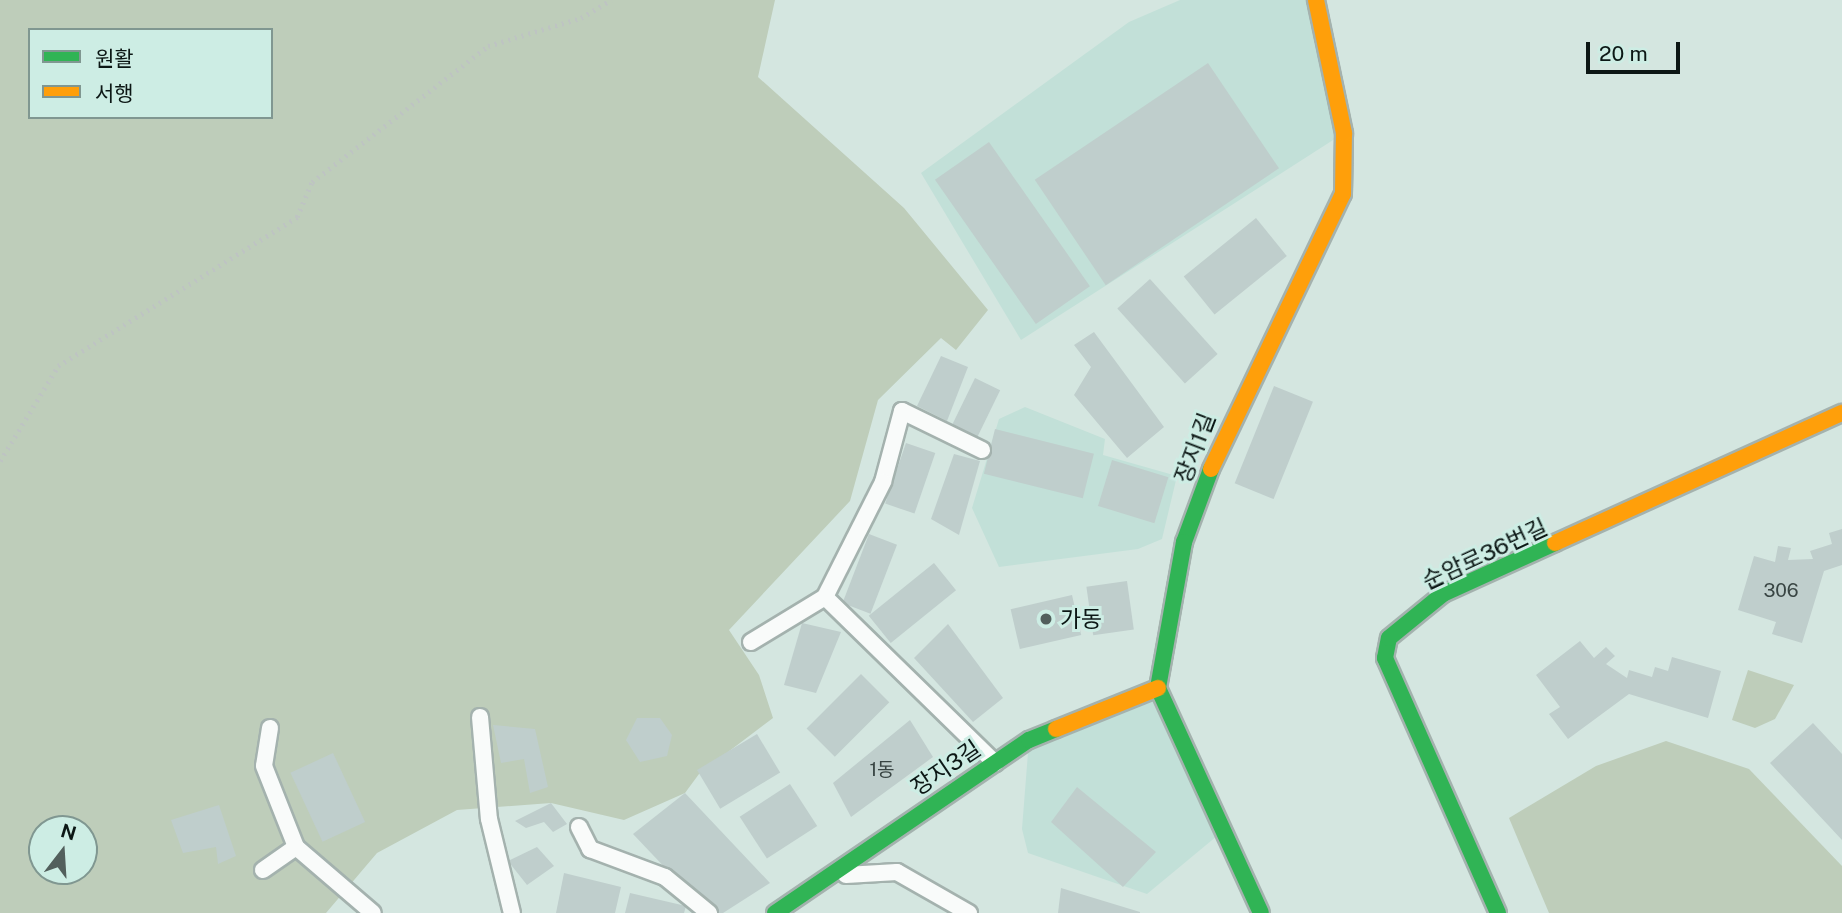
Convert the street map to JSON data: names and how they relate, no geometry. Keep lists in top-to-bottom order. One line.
{"streets":{"street":["장지1길","순암로36번길","장지3길"]},"crossings":[["장지1길","장지3길"]],"places":["가동"],"house_numbers":["306","1동"],"legend":["원활","서행"],"scale_bar":"20 m","north":"top"}
